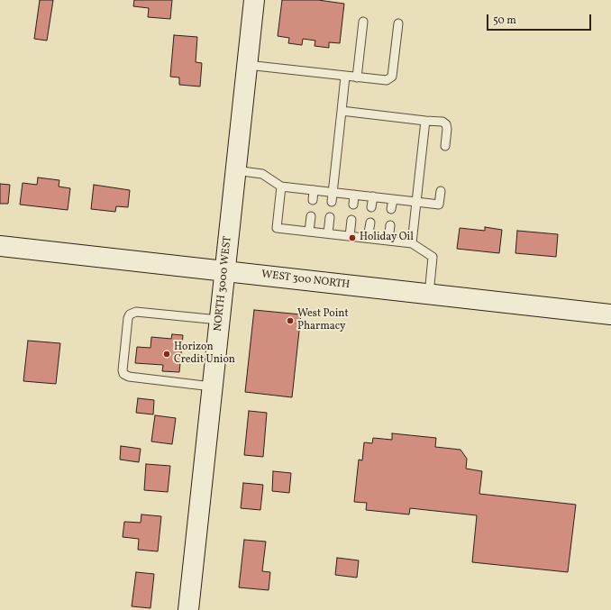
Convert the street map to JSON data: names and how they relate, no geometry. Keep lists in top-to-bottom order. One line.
{"streets":{"main road":["WEST 300 NORTH","NORTH 3000 WEST"]},"crossings":[["WEST 300 NORTH","NORTH 3000 WEST"]],"places":["Holiday Oil","West Point Pharmacy","Horizon Credit Union"],"scale_bar":"50 m"}
